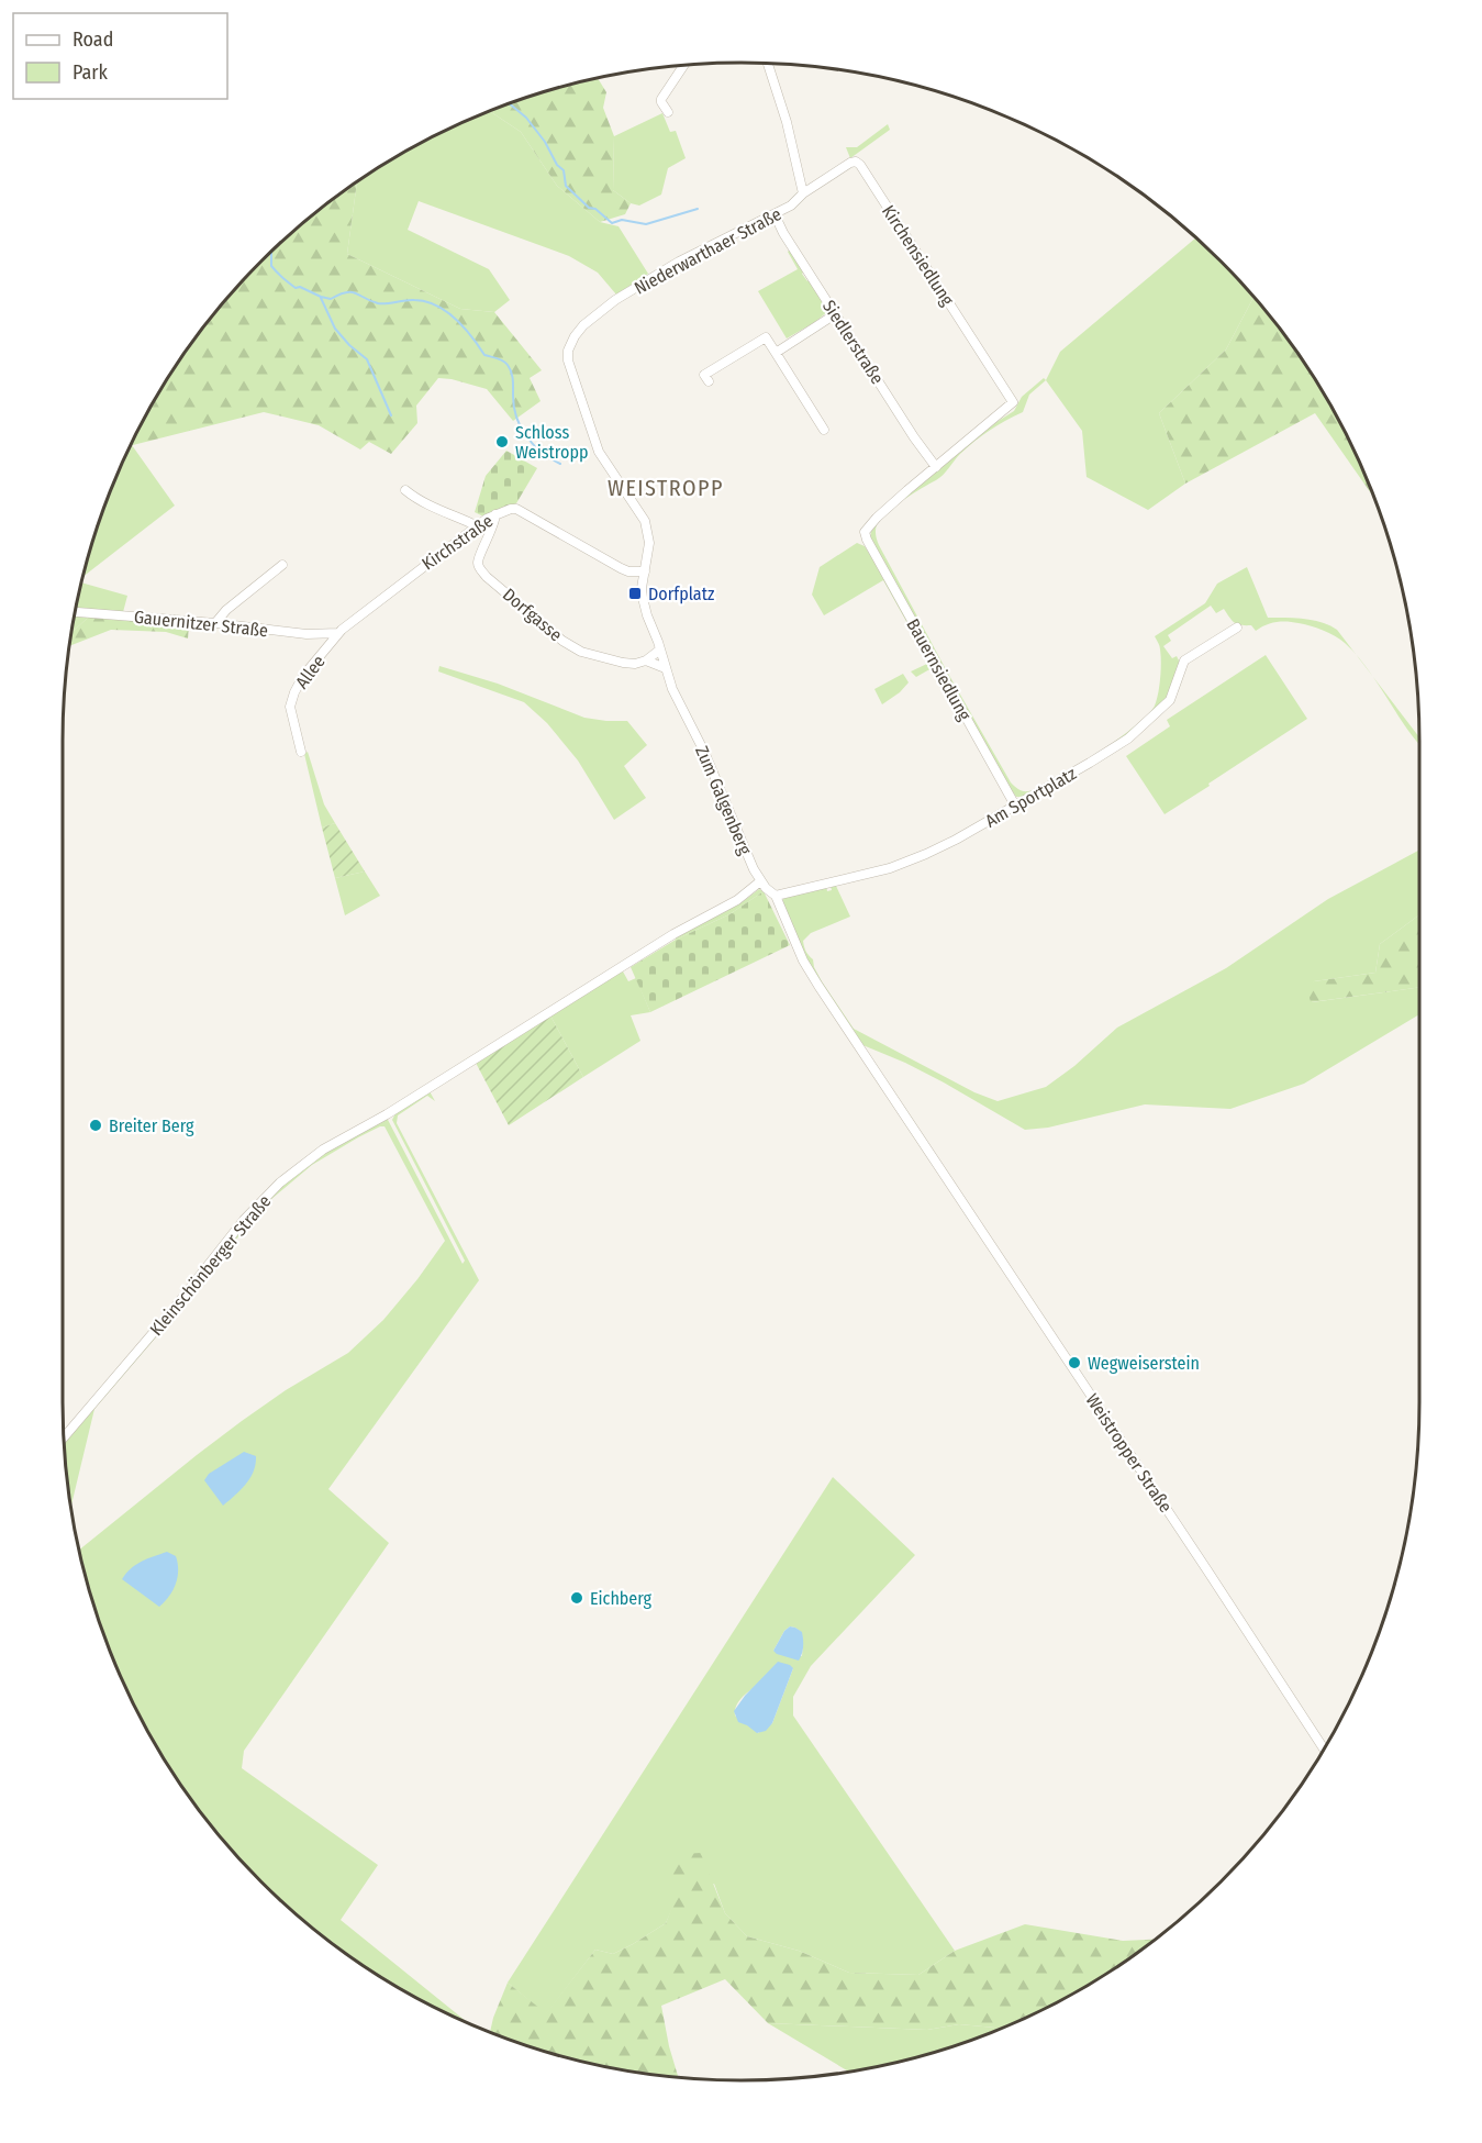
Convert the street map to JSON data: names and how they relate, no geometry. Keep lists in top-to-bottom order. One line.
{"streets":{"street":["Niederwarthaer Straße","Kirchensiedlung","Siedlerstraße","Kirchstraße","Dorfgasse","Gauernitzer Straße","Bauernsiedlung","Allee","Am Sportplatz","Zum Galgenberg","Kleinschönberger Straße","Weistropper Straße"]},"crossings":[["Niederwarthaer Straße","Kirchensiedlung"],["Niederwarthaer Straße","Siedlerstraße"],["Niederwarthaer Straße","Kirchstraße"],["Niederwarthaer Straße","Zum Galgenberg"],["Kirchensiedlung","Siedlerstraße"],["Kirchensiedlung","Bauernsiedlung"],["Siedlerstraße","Bauernsiedlung"],["Kirchstraße","Dorfgasse"],["Kirchstraße","Gauernitzer Straße"],["Kirchstraße","Allee"],["Kirchstraße","Zum Galgenberg"],["Dorfgasse","Zum Galgenberg"],["Gauernitzer Straße","Allee"],["Bauernsiedlung","Am Sportplatz"],["Am Sportplatz","Zum Galgenberg"],["Zum Galgenberg","Kleinschönberger Straße"],["Zum Galgenberg","Weistropper Straße"]],"districts":["WEISTROPP"],"places":{"other":["Schloss Weistropp","Breiter Berg","Wegweiserstein","Eichberg"],"transit":["Dorfplatz"]},"legend":["Road","Park"]}
